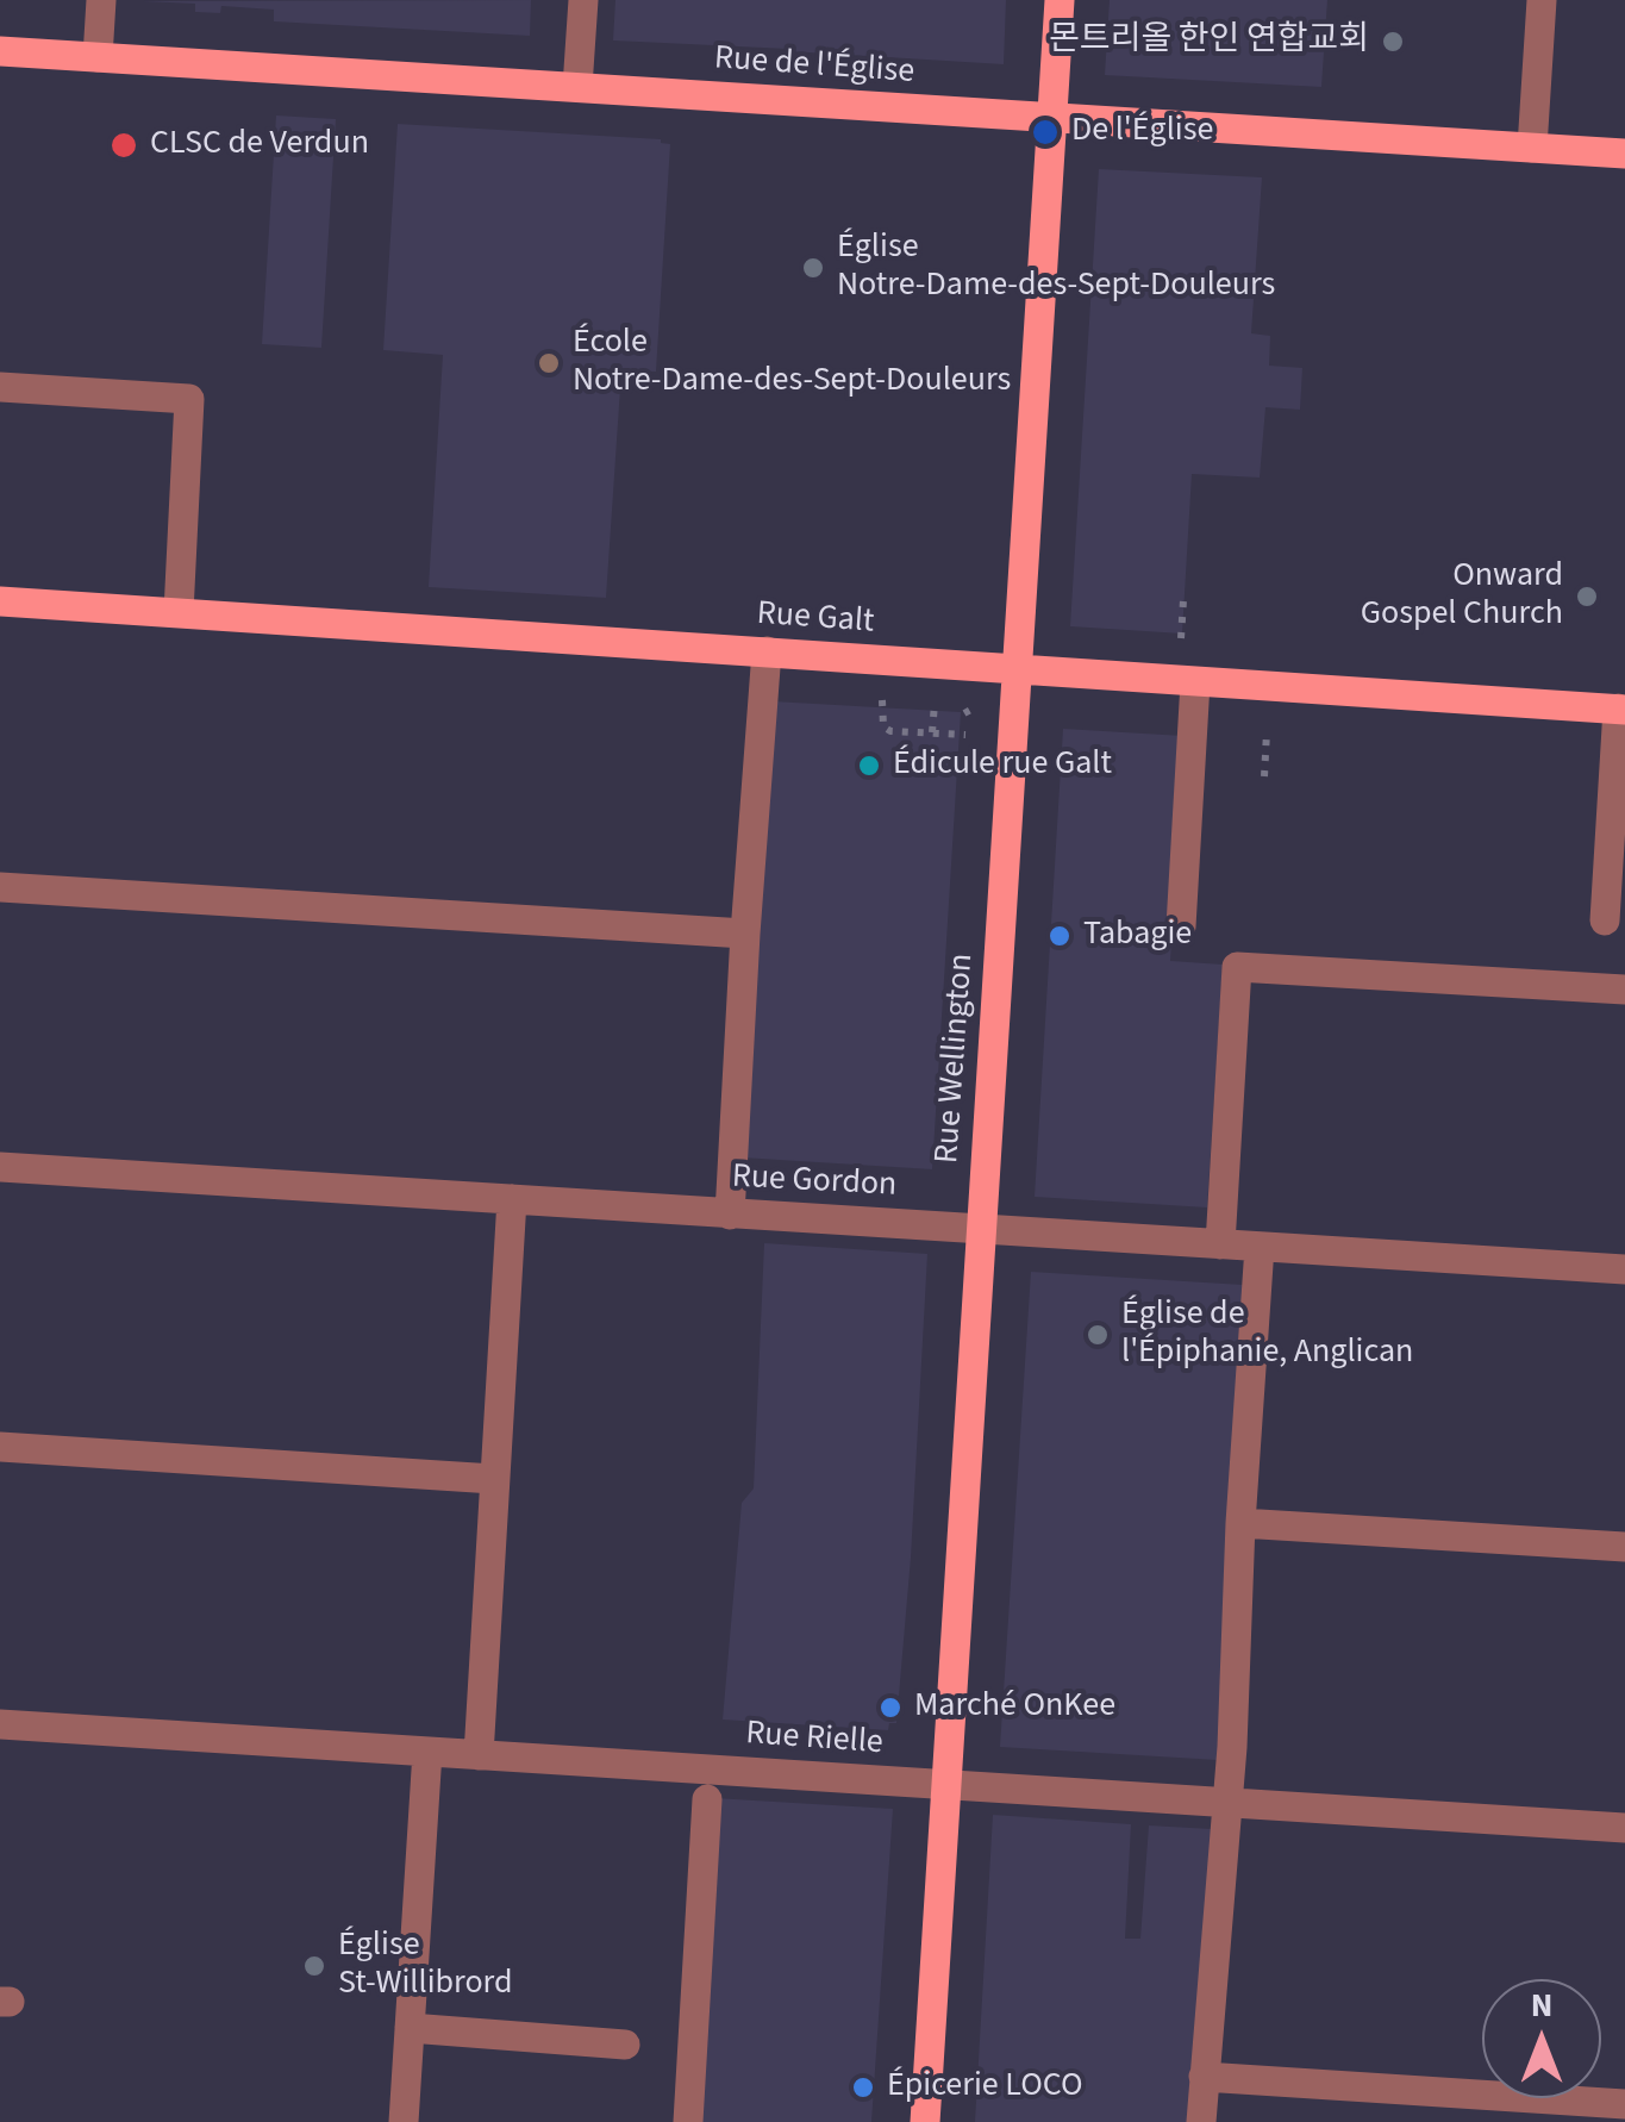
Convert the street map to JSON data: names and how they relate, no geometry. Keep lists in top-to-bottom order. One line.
{"streets":{"main road":["Rue de l'Église","Rue Galt","Rue Wellington"],"street":["Rue Gordon","Rue Rielle"]},"crossings":[["Rue de l'Église","Rue Wellington"],["Rue Galt","Rue Wellington"],["Rue Wellington","Rue Gordon"],["Rue Wellington","Rue Rielle"]],"places":["몬트리올 한인 연합교회","De l'Église","CLSC de Verdun","Église Notre-Dame-des-Sept-Douleurs","École Notre-Dame-des-Sept-Douleurs","Onward Gospel Church","Édicule rue Galt","Tabagie","Église de l'Épiphanie, Anglican","Marché OnKee","Église St-Willibrord","Épicerie LOCO"],"north":"top"}
